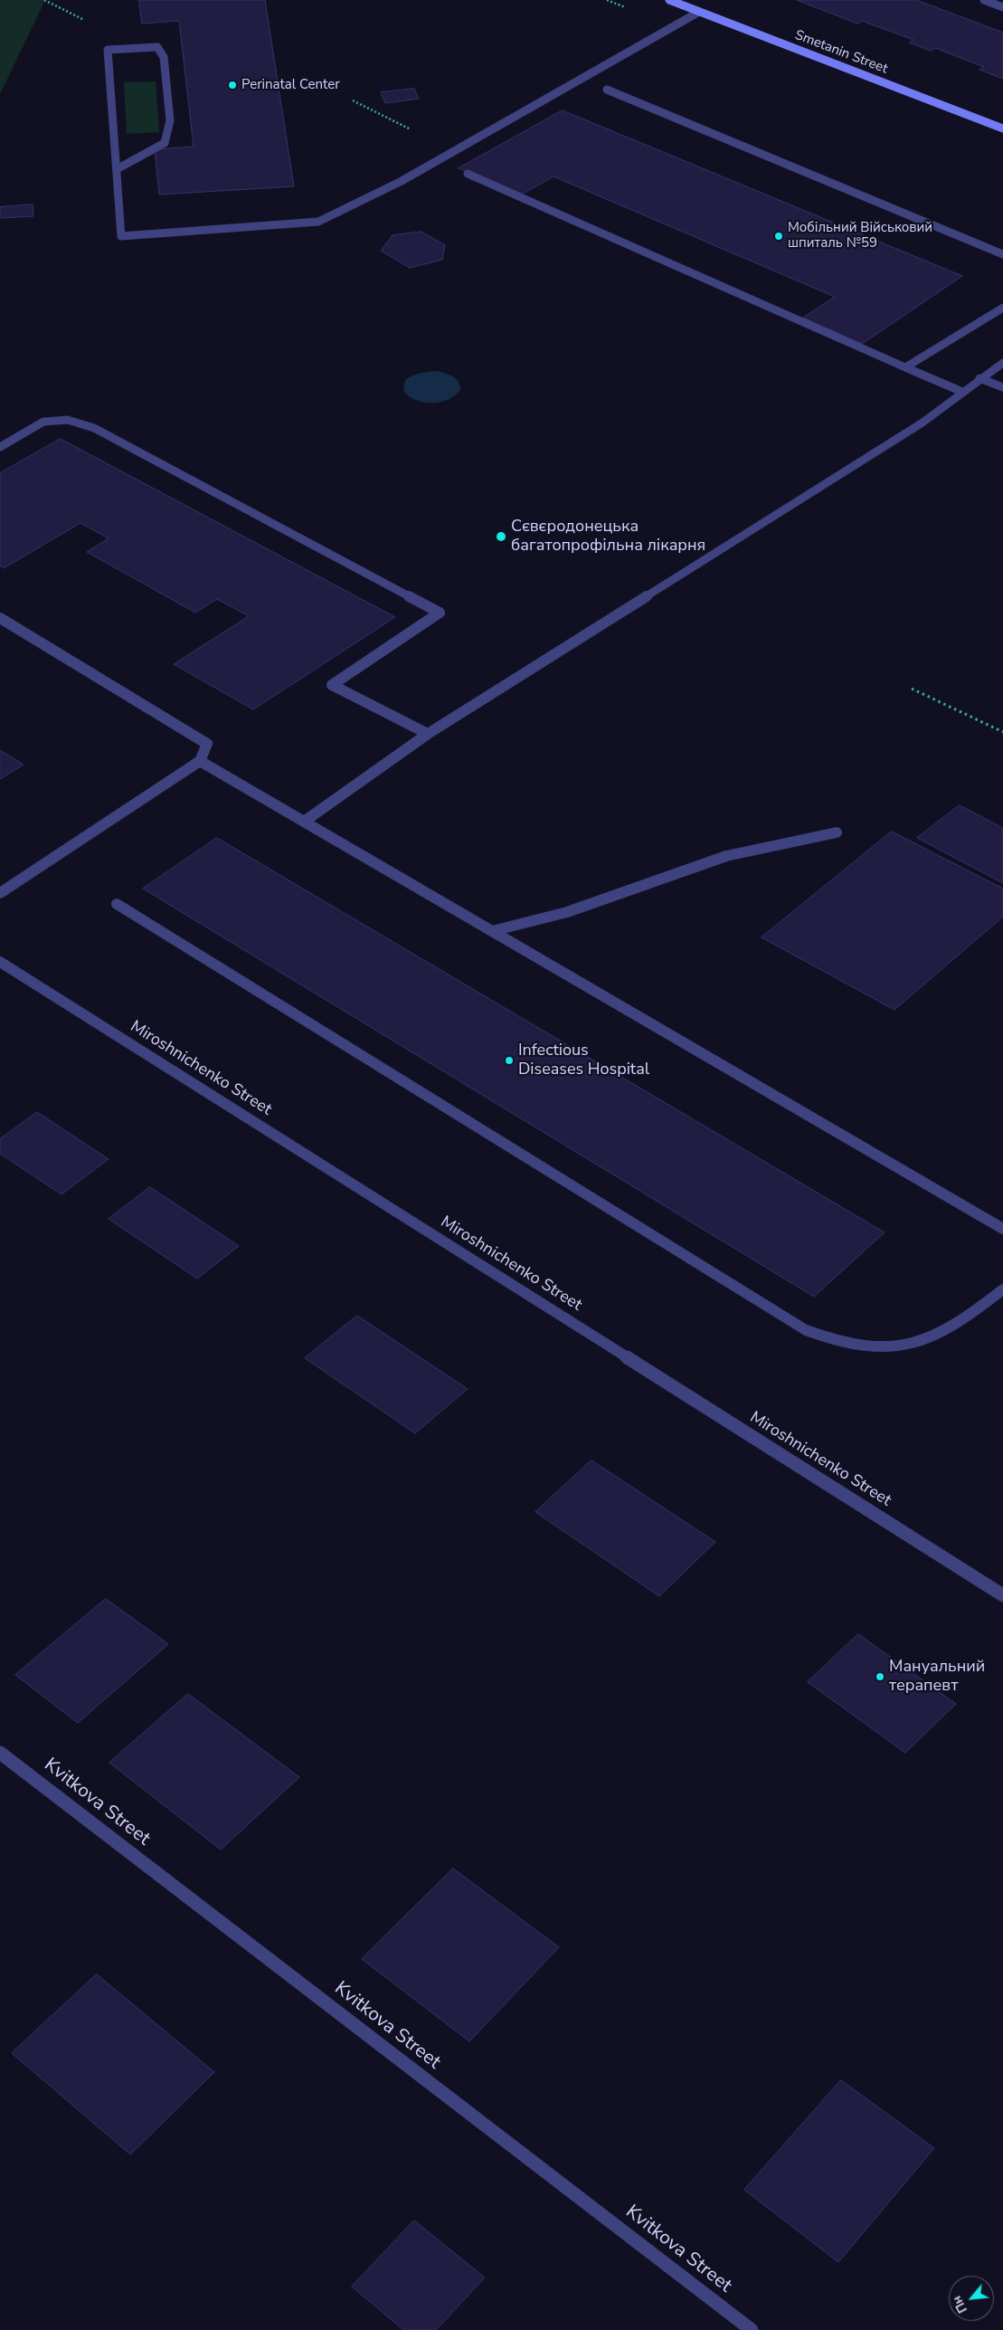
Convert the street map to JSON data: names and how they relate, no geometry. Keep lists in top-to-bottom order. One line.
{"streets":{"street":["Smetanin Street","Miroshnichenko Street","Kvitkova Street"]},"places":["Perinatal Center","Мобільний Військовий шпиталь №59","Сєвєродонецька багатопрофільна лікарня","Infectious Diseases Hospital","Мануальний терапевт"],"north":"bottom left"}
